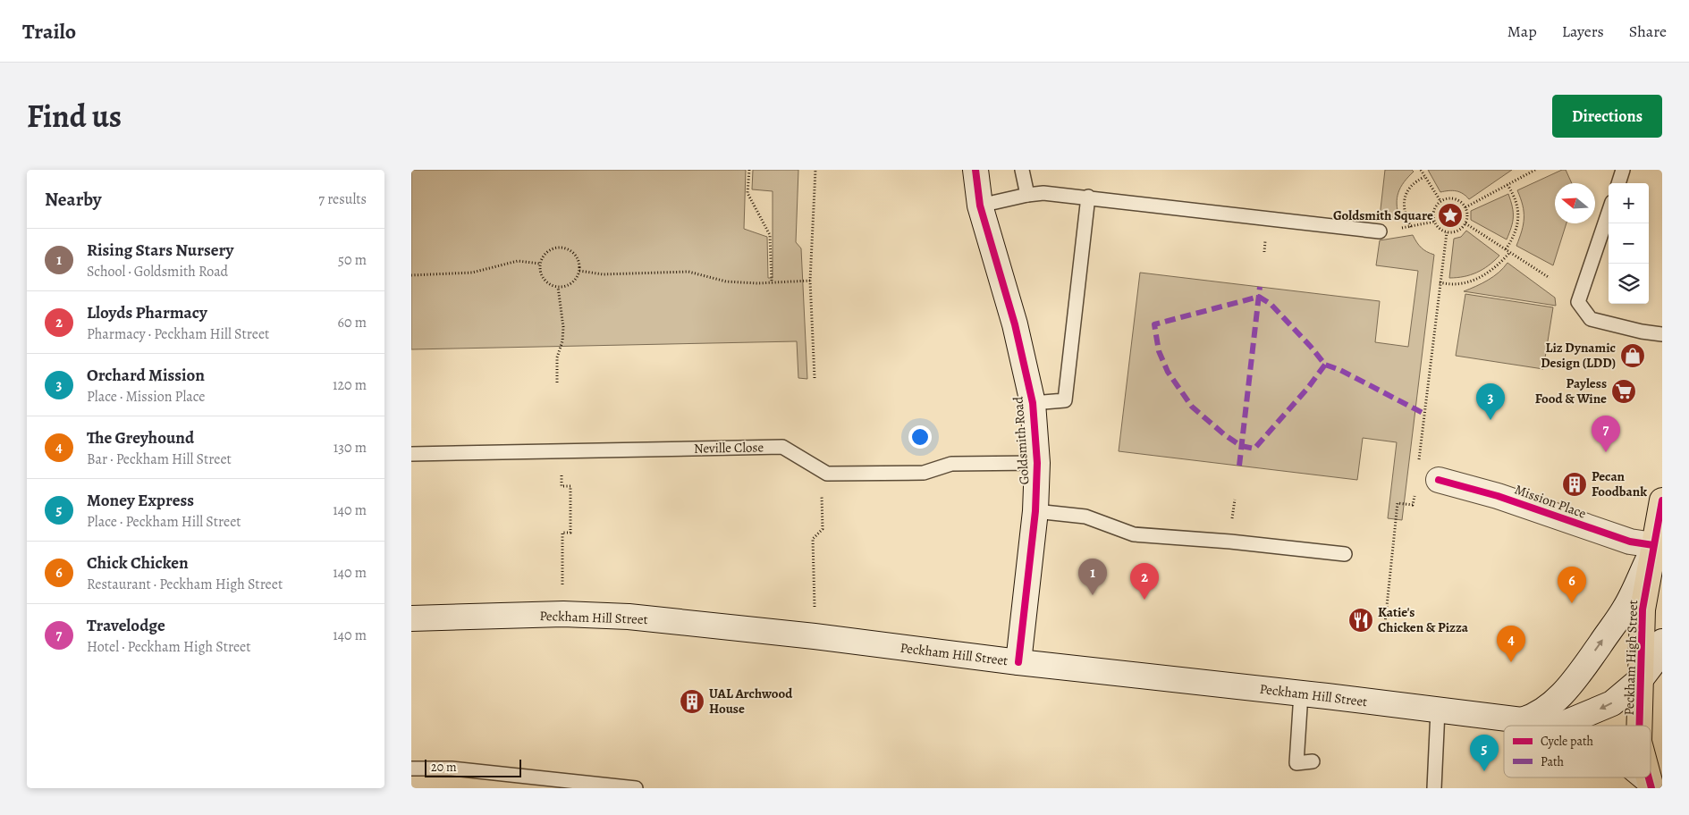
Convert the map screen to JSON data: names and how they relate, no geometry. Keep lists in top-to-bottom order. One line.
{"streets":{"highway":["Peckham High Street"],"main road":["Goldsmith Road","Mission Place","Peckham Hill Street"],"lane":["Neville Close"]},"crossings":[["Goldsmith Road","Peckham Hill Street"],["Mission Place","Peckham High Street"],["Peckham Hill Street","Peckham High Street"]],"one_way":["Peckham High Street"],"places":{"place":["Goldsmith Square"],"shop":["Liz Dynamic Design (LDD)"],"supermarket":["Payless Food & Wine"],"building":["Pecan Foodbank","UAL Archwood House"],"restaurant":["Katie's Chicken & Pizza"]},"legend":["Cycle path","Path"],"scale_bar":"20 m","north":"left","page":{"header":"Trailo","nav":["Map","Layers","Share"],"title":"Find us","buttons":"Directions","heading":["Nearby","7 results"],"map_buttons":["+","−"],"list":[{"mark":"1","name":"Rising Stars Nursery","note":"School · Goldsmith Road","value":"50 m"},{"mark":"2","name":"Lloyds Pharmacy","note":"Pharmacy · Peckham Hill Street","value":"60 m"},{"mark":"3","name":"Orchard Mission","note":"Place · Mission Place","value":"120 m"},{"mark":"4","name":"The Greyhound","note":"Bar · Peckham Hill Street","value":"130 m"},{"mark":"5","name":"Money Express","note":"Place · Peckham Hill Street","value":"140 m"},{"mark":"6","name":"Chick Chicken","note":"Restaurant · Peckham High Street","value":"140 m"},{"mark":"7","name":"Travelodge","note":"Hotel · Peckham High Street","value":"140 m"}],"pins":["3","7","1","2","6","4","5"],"scale":"20 m"}}
